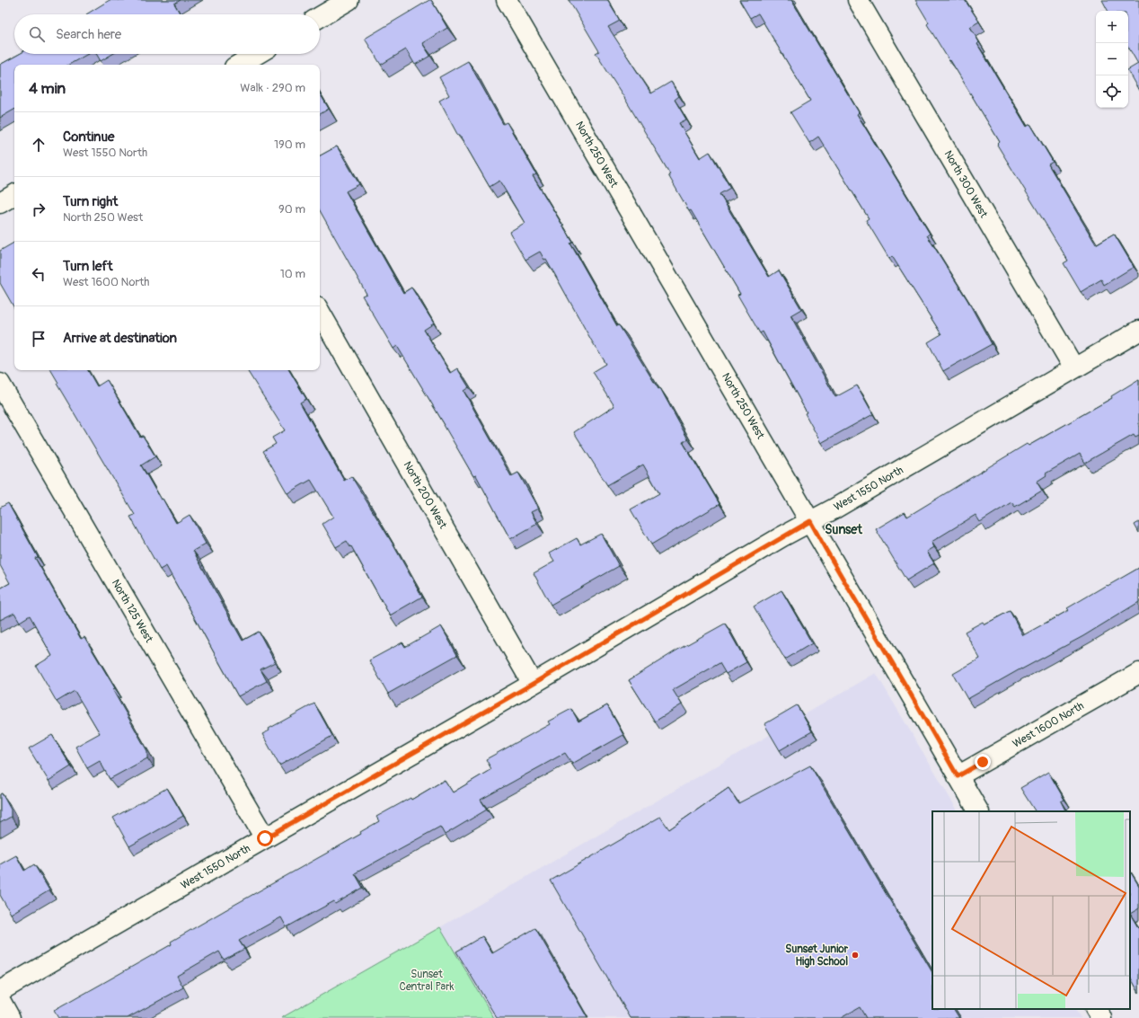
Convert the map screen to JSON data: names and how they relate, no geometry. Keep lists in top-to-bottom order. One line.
{"streets":{"street":["North 250 West","North 300 West","West 1550 North","North 200 West","North 125 West","West 1600 North"]},"crossings":[["North 250 West","West 1550 North"],["North 250 West","West 1600 North"],["North 300 West","West 1550 North"],["West 1550 North","North 200 West"],["West 1550 North","North 125 West"]],"districts":["Sunset"],"parks":["Sunset Central Park"],"places":["Sunset Junior High School"],"page":{"map_buttons":["+","−"],"search":"Search here","heading":["4 min","Walk · 290 m"],"list":[["Continue","West 1550 North","190 m"],["Turn right","North 250 West","90 m"],["Turn left","West 1600 North","10 m"],"Arrive at destination"]}}
